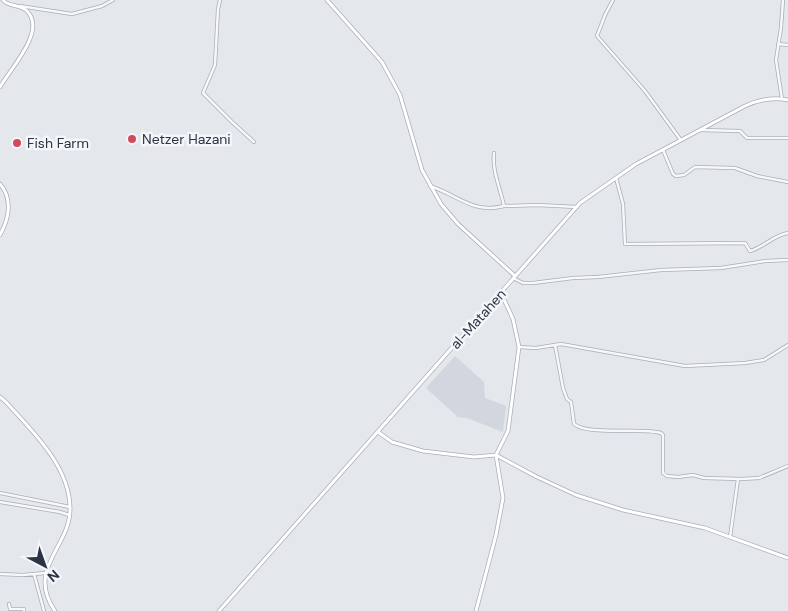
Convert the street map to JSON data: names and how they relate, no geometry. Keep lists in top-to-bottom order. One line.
{"streets":{"street":["al-Matahen"]},"places":["Netzer Hazani","Fish Farm"],"north":"bottom right"}
